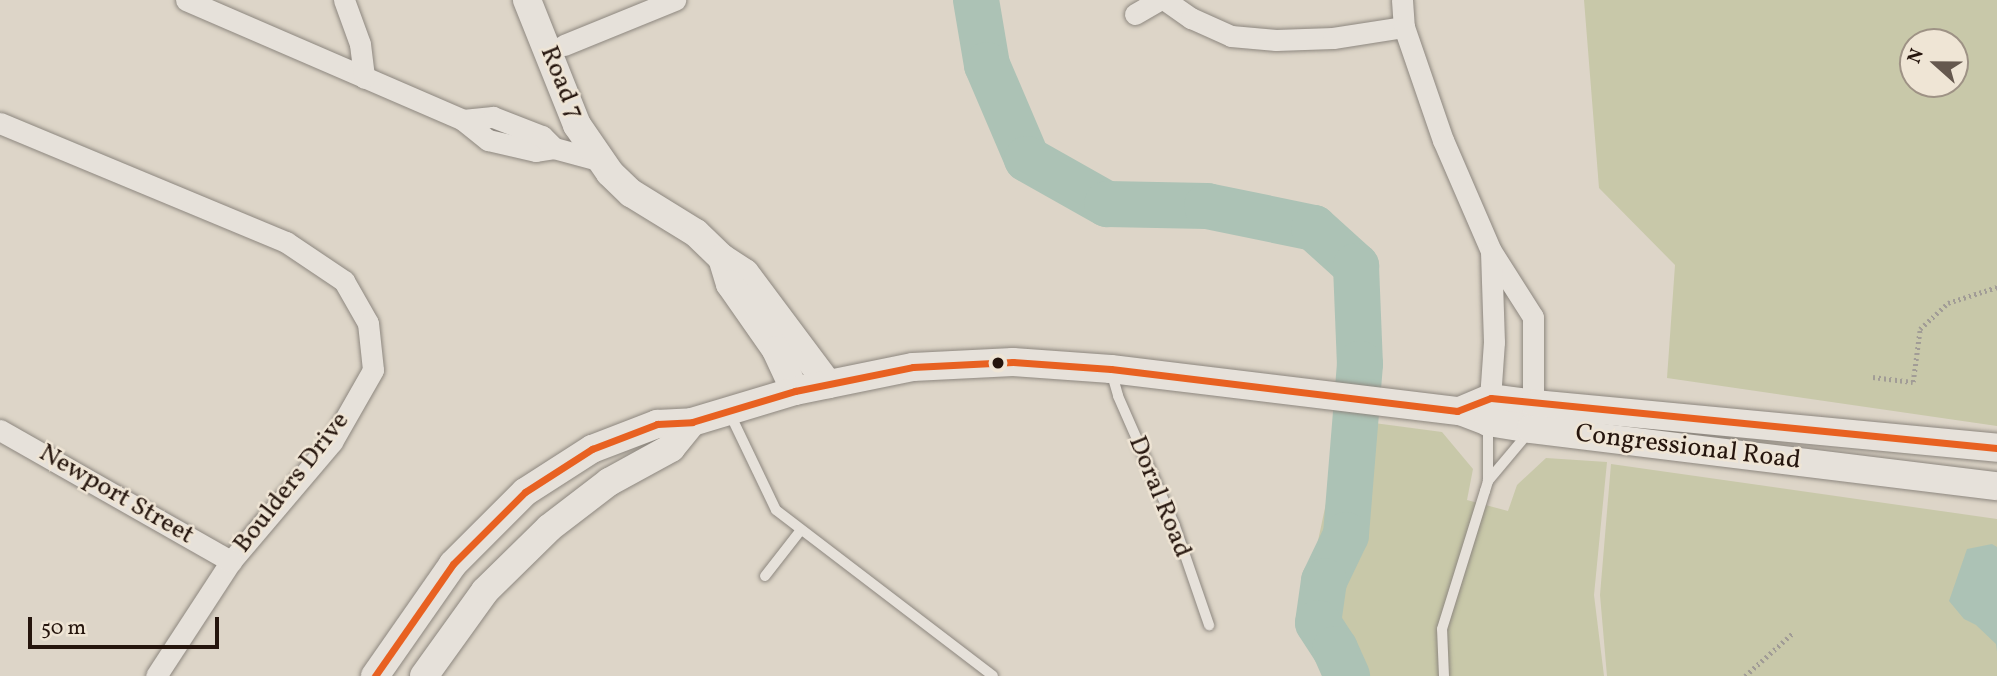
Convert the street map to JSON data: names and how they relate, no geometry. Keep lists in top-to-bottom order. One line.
{"streets":{"main road":["Road 7","Congressional Road"],"street":["Boulders Drive","Newport Street"],"lane":["Doral Road"]},"crossings":[["Road 7","Congressional Road"],["Congressional Road","Doral Road"],["Boulders Drive","Newport Street"]],"scale_bar":"50 m","north":"left"}
